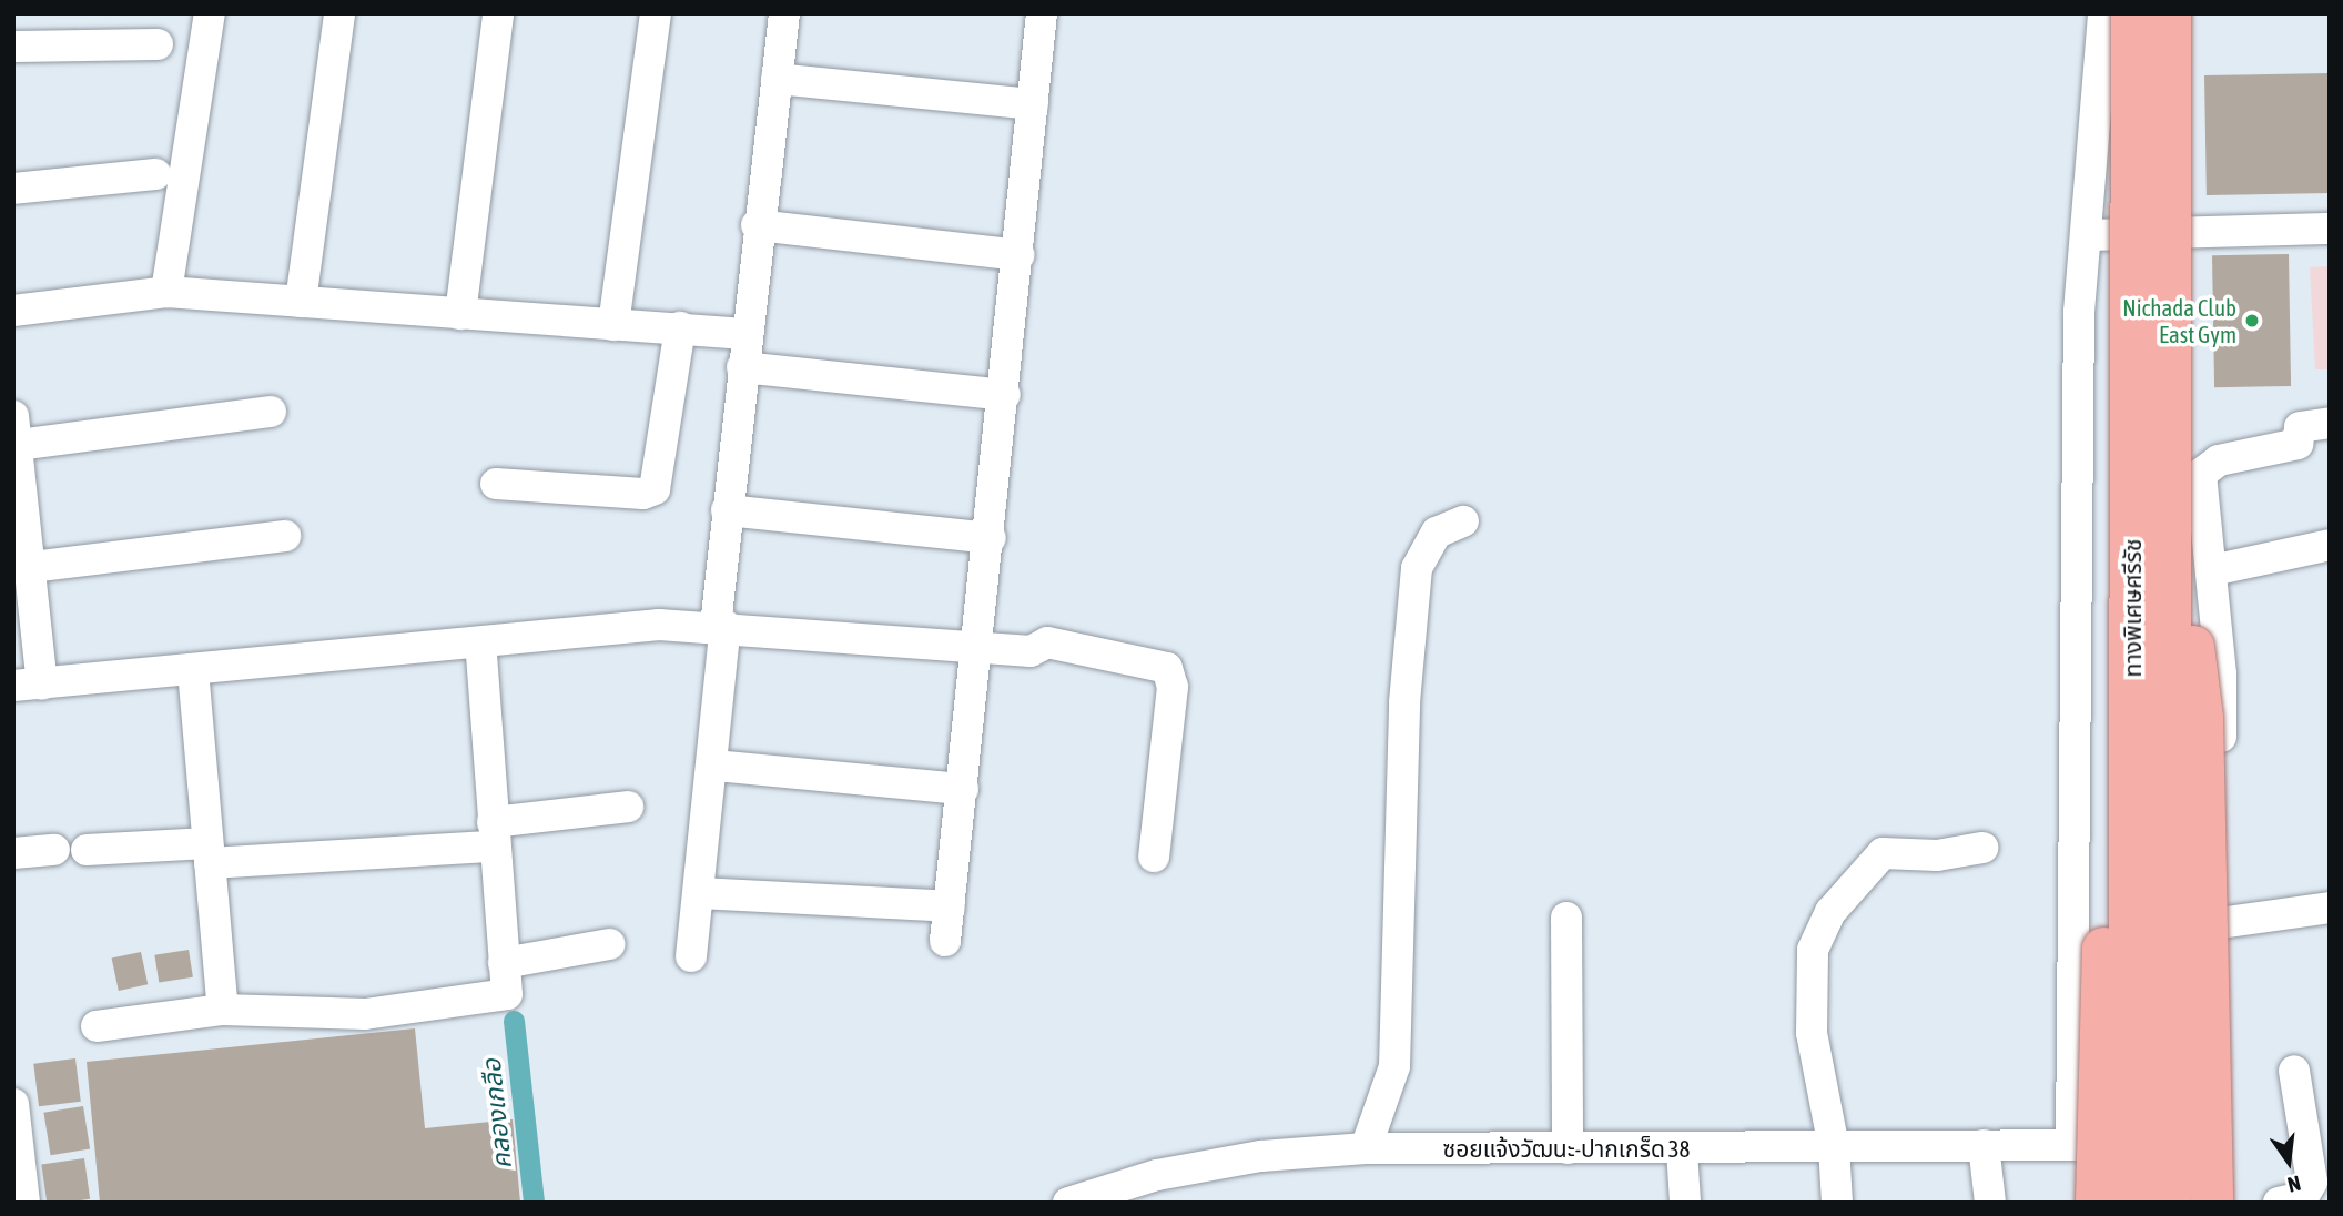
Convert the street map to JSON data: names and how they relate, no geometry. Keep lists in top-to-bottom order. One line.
{"streets":{"highway":["ทางพิเศษศรีรัช"],"street":["ซอยแจ้งวัฒนะ-ปากเกร็ด 38"]},"water":["คลองเกลือ"],"places":["Nichada Club East Gym"],"north":"bottom"}
